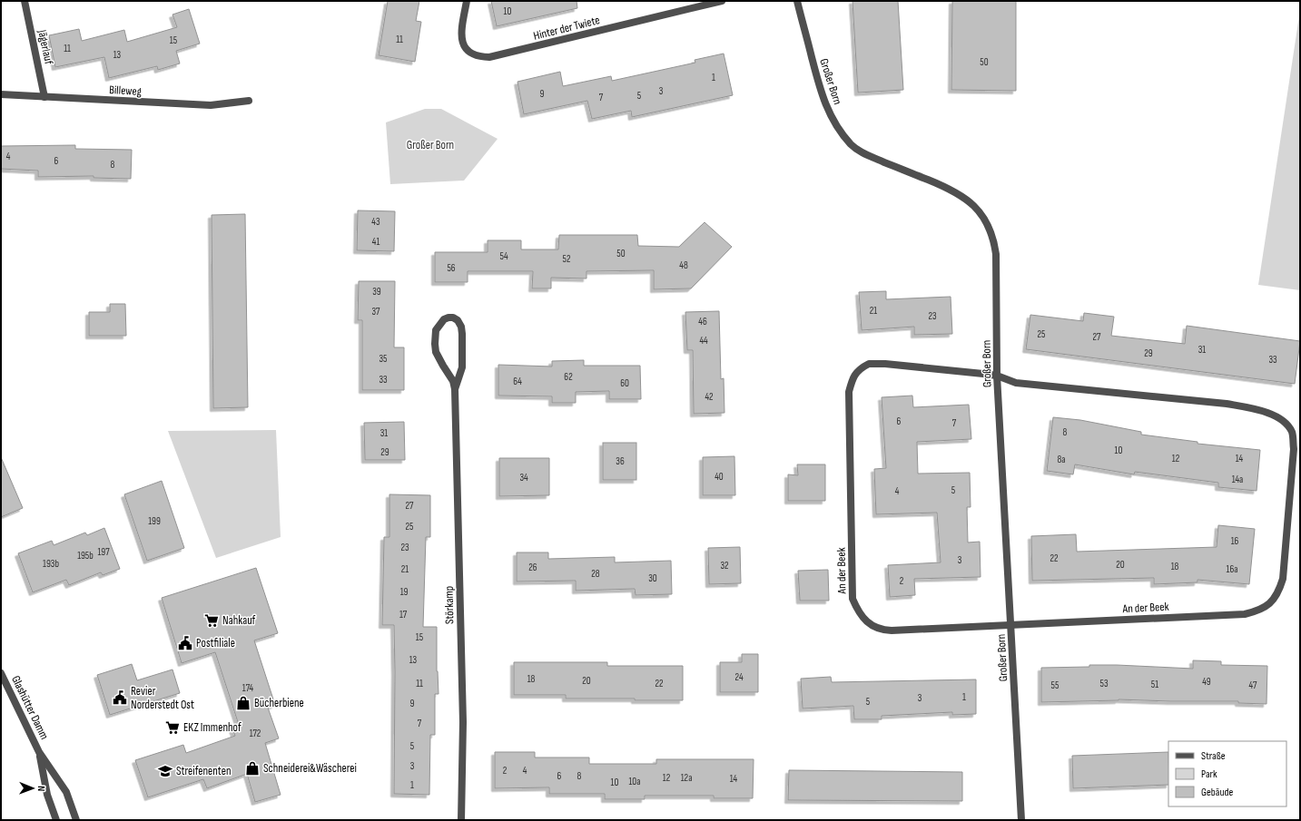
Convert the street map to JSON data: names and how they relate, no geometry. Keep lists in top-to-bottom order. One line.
{"streets":{"street":["Hinter der Twiete","Jägerlauf","Großer Born","Billeweg","An der Beek","Störkamp","Glashütter Damm"]},"crossings":[["Jägerlauf","Billeweg"],["Großer Born","An der Beek"]],"parks":["Großer Born"],"places":{"supermarket":["Nahkauf","EKZ Immenhof"],"public building":["Postfiliale","Revier Norderstedt Ost"],"shop":["Bücherbiene","Schneiderei&Wäscherei"],"school or university":["Streifenenten"]},"house_numbers":["10","11","15","11","13","50","1","3","9","5","7","4","6","8","43","41","50","54","52","48","56","39","21","37","23","46","25","27","44","31","29","35","33","62","33","64","60","42","6","7","8","31","10","29","12","14","8a","36","40","34","14a","5","4","27","199","25","16","23","197","195b","22","3","193b","20","32","18","26","21","16a","28","30","2","19","17","15","13","24","18","20","49","11","22","53","51","55","47","174","1","3","5","9","7","172","5","3","2","4","6","8","12","12a","14","10a","10","1"],"legend":["Straße","Park","Gebäude"],"north":"right"}
